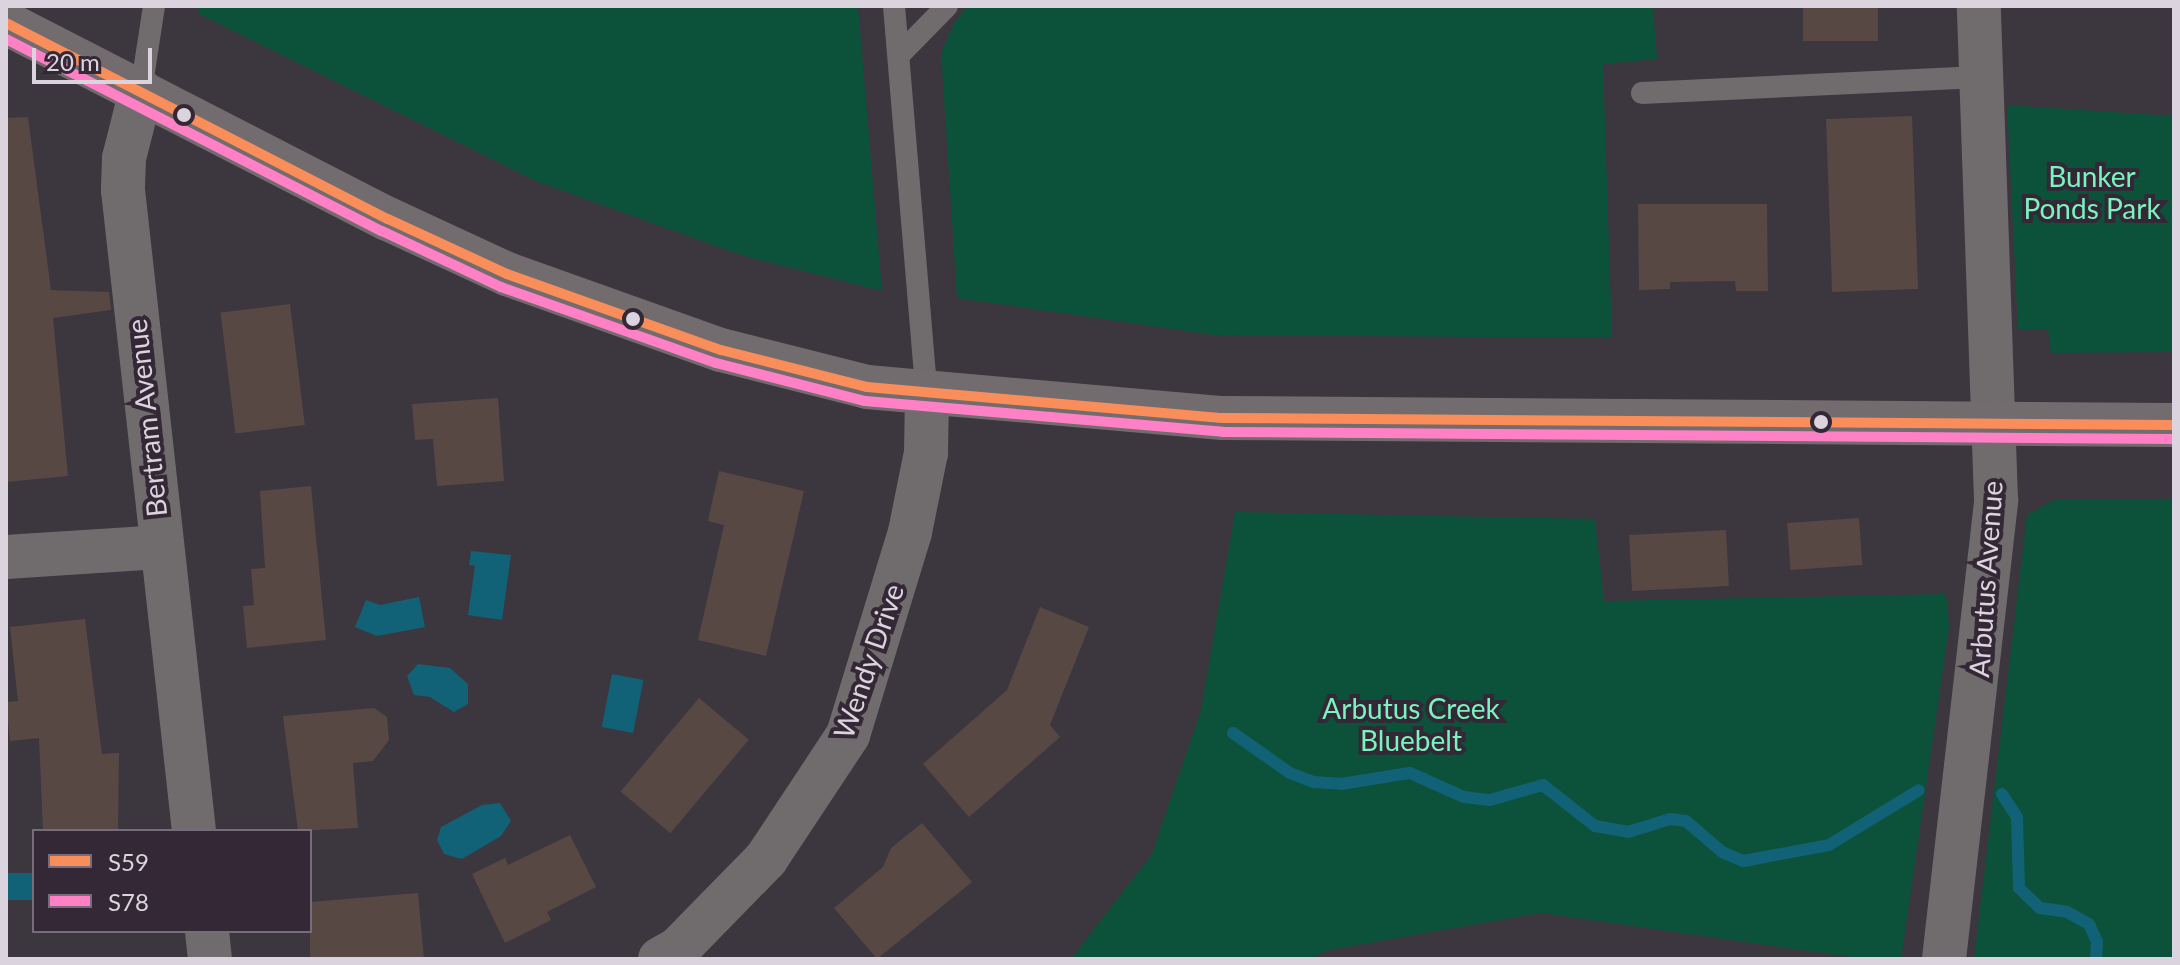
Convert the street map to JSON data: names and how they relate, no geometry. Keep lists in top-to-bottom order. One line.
{"streets":{"street":["Bertram Avenue","Arbutus Avenue","Wendy Drive"]},"parks":["Bunker Ponds Park","Arbutus Creek Bluebelt"],"lines":["transit line S59","transit line S78"],"legend":["S59","S78"],"scale_bar":"20 m"}
